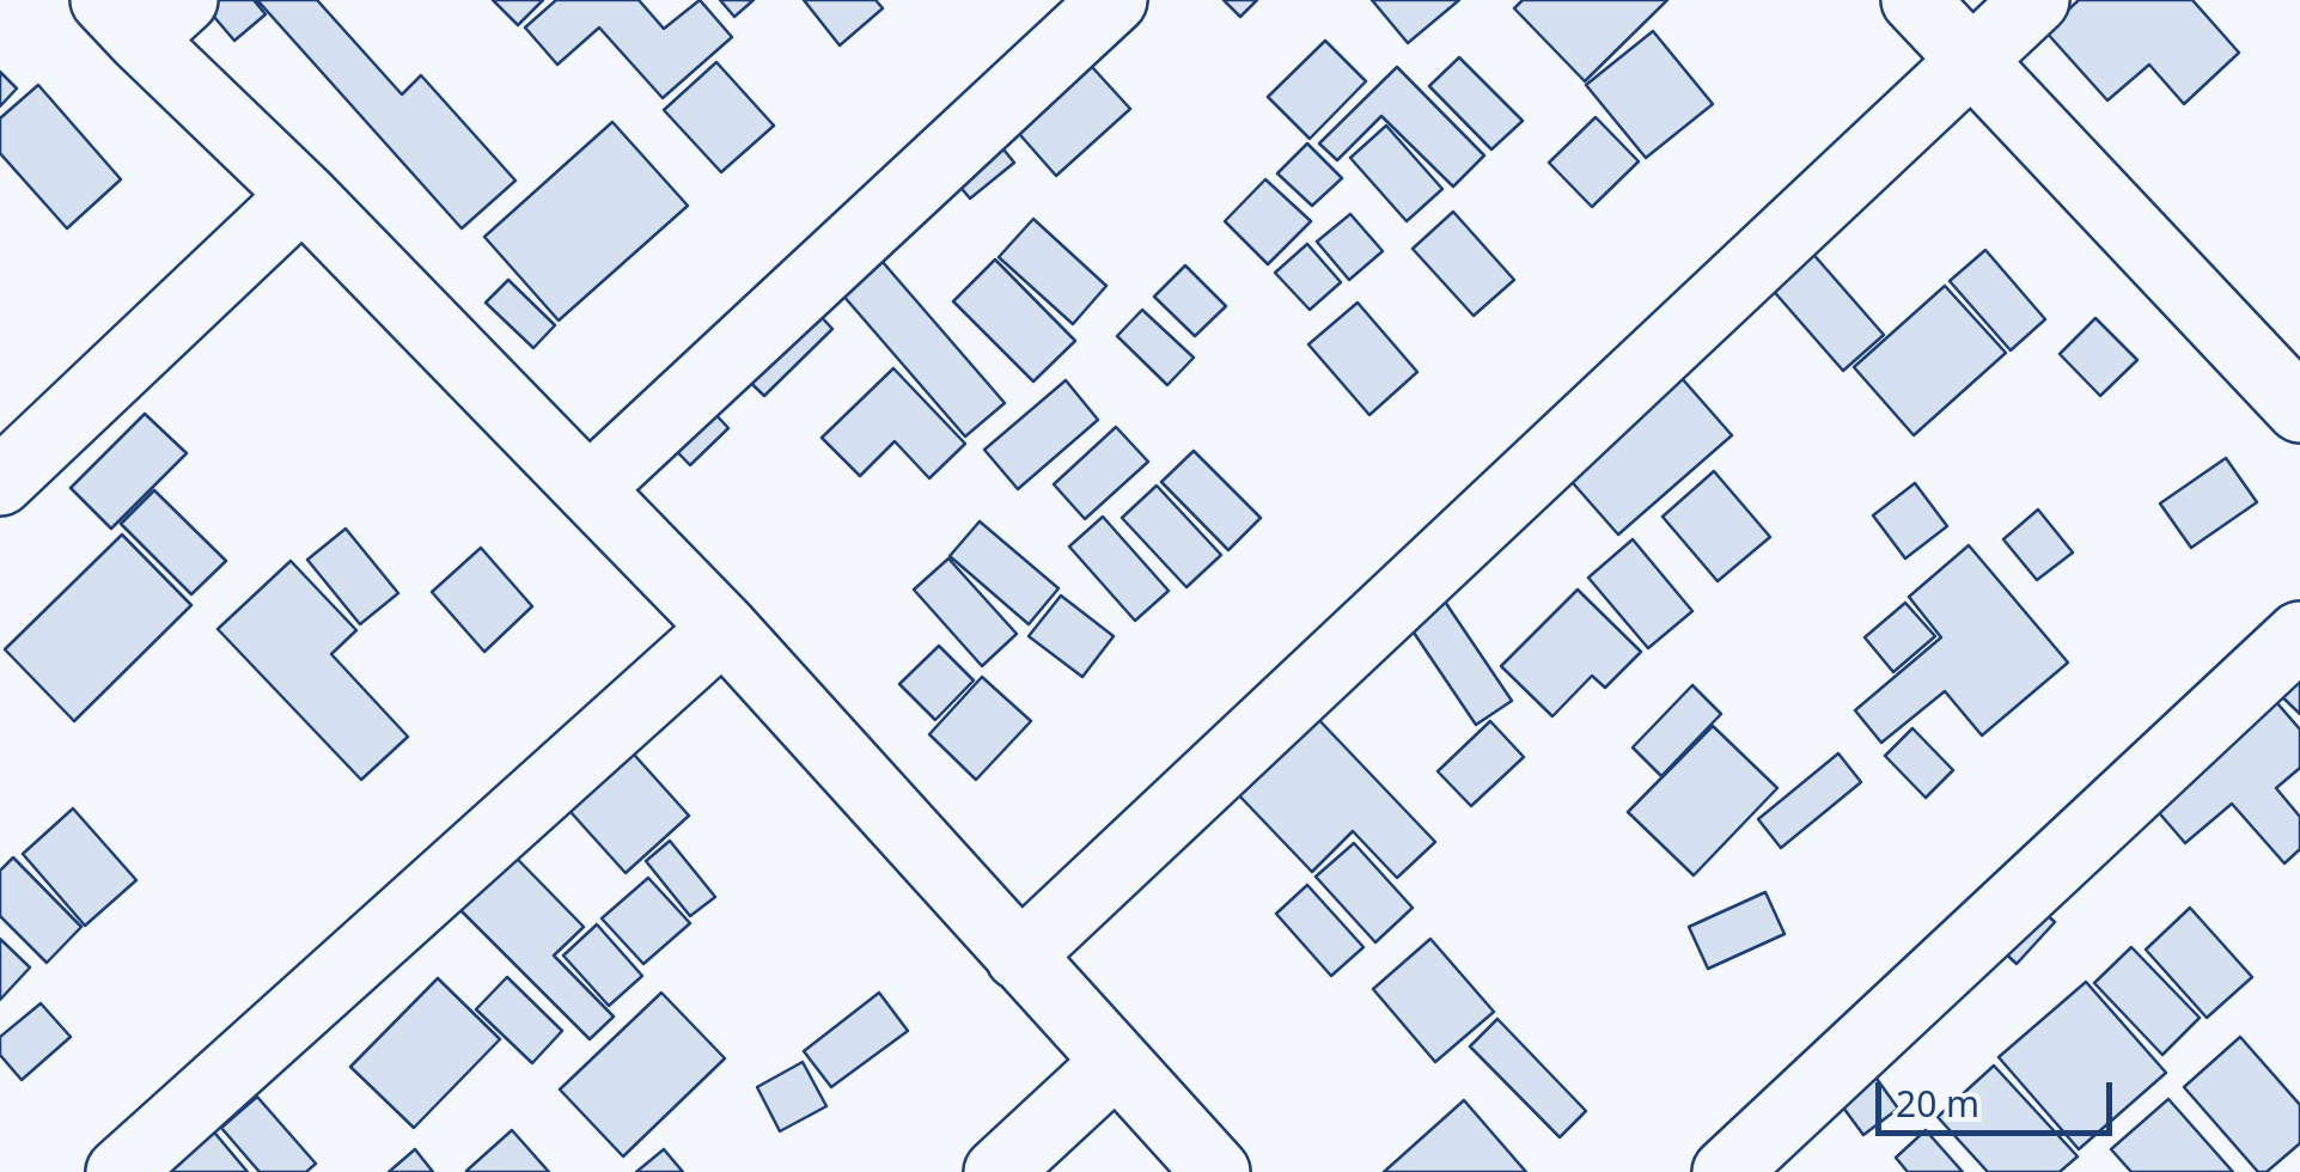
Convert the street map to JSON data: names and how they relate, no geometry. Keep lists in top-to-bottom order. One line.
{"scale_bar":"20 m"}
